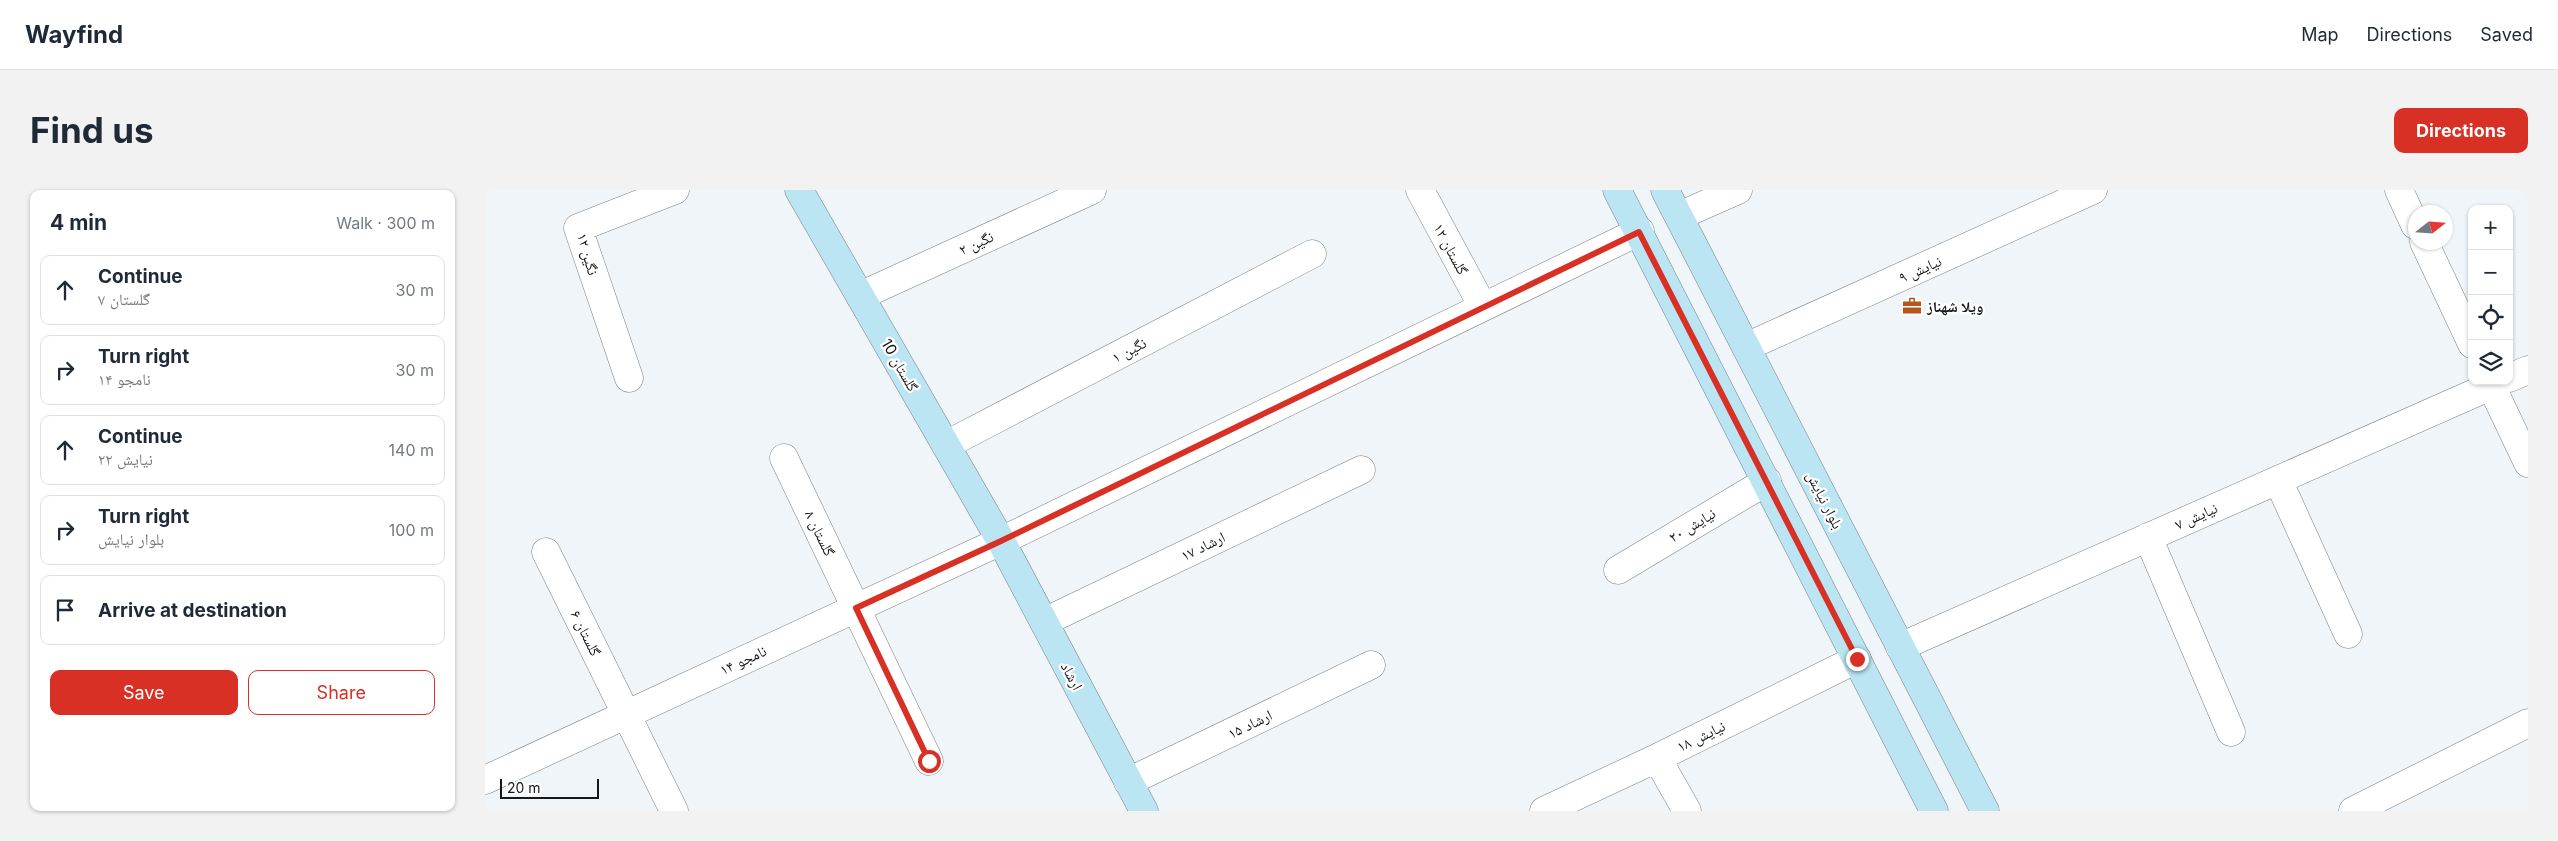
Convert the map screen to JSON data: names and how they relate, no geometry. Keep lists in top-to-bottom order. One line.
{"streets":{"main road":["گلستان 10","بلوار نیایش","ارشاد"],"street":["نگین ۲","گلستان ۱۲","نگین ۱۲","نیایش ۹","نگین ۱","نیایش ۷","نیایش ۲۰","گلستان ۸","ارشاد ۱۷","گلستان ۶","نامجو ۱۴","ارشاد ۱۵","نیایش ۱۸"]},"crossings":[["نگین ۲","گلستان 10"],["گلستان ۱۲","نامجو ۱۴"],["نیایش ۹","بلوار نیایش"],["نگین ۱","گلستان 10"],["گلستان 10","نامجو ۱۴"],["گلستان 10","ارشاد"],["بلوار نیایش","نیایش ۷"],["گلستان ۸","نامجو ۱۴"],["ارشاد ۱۷","ارشاد"],["گلستان ۶","نامجو ۱۴"],["نامجو ۱۴","ارشاد"],["ارشاد","ارشاد ۱۵"]],"places":{"office":["ویلا شهناز"]},"scale_bar":"20 m","north":"right","page":{"header":"Wayfind","nav":["Map","Directions","Saved"],"buttons":["Directions",["Save","Share"]],"title":"Find us","heading":["4 min","Walk · 300 m"],"map_buttons":["+","−"],"list":[["Continue","گلستان ۷","30 m"],["Turn right","نامجو ۱۴","30 m"],["Continue","نیایش ۲۲","140 m"],["Turn right","بلوار نیایش","100 m"],"Arrive at destination"],"scale":"20 m"}}
